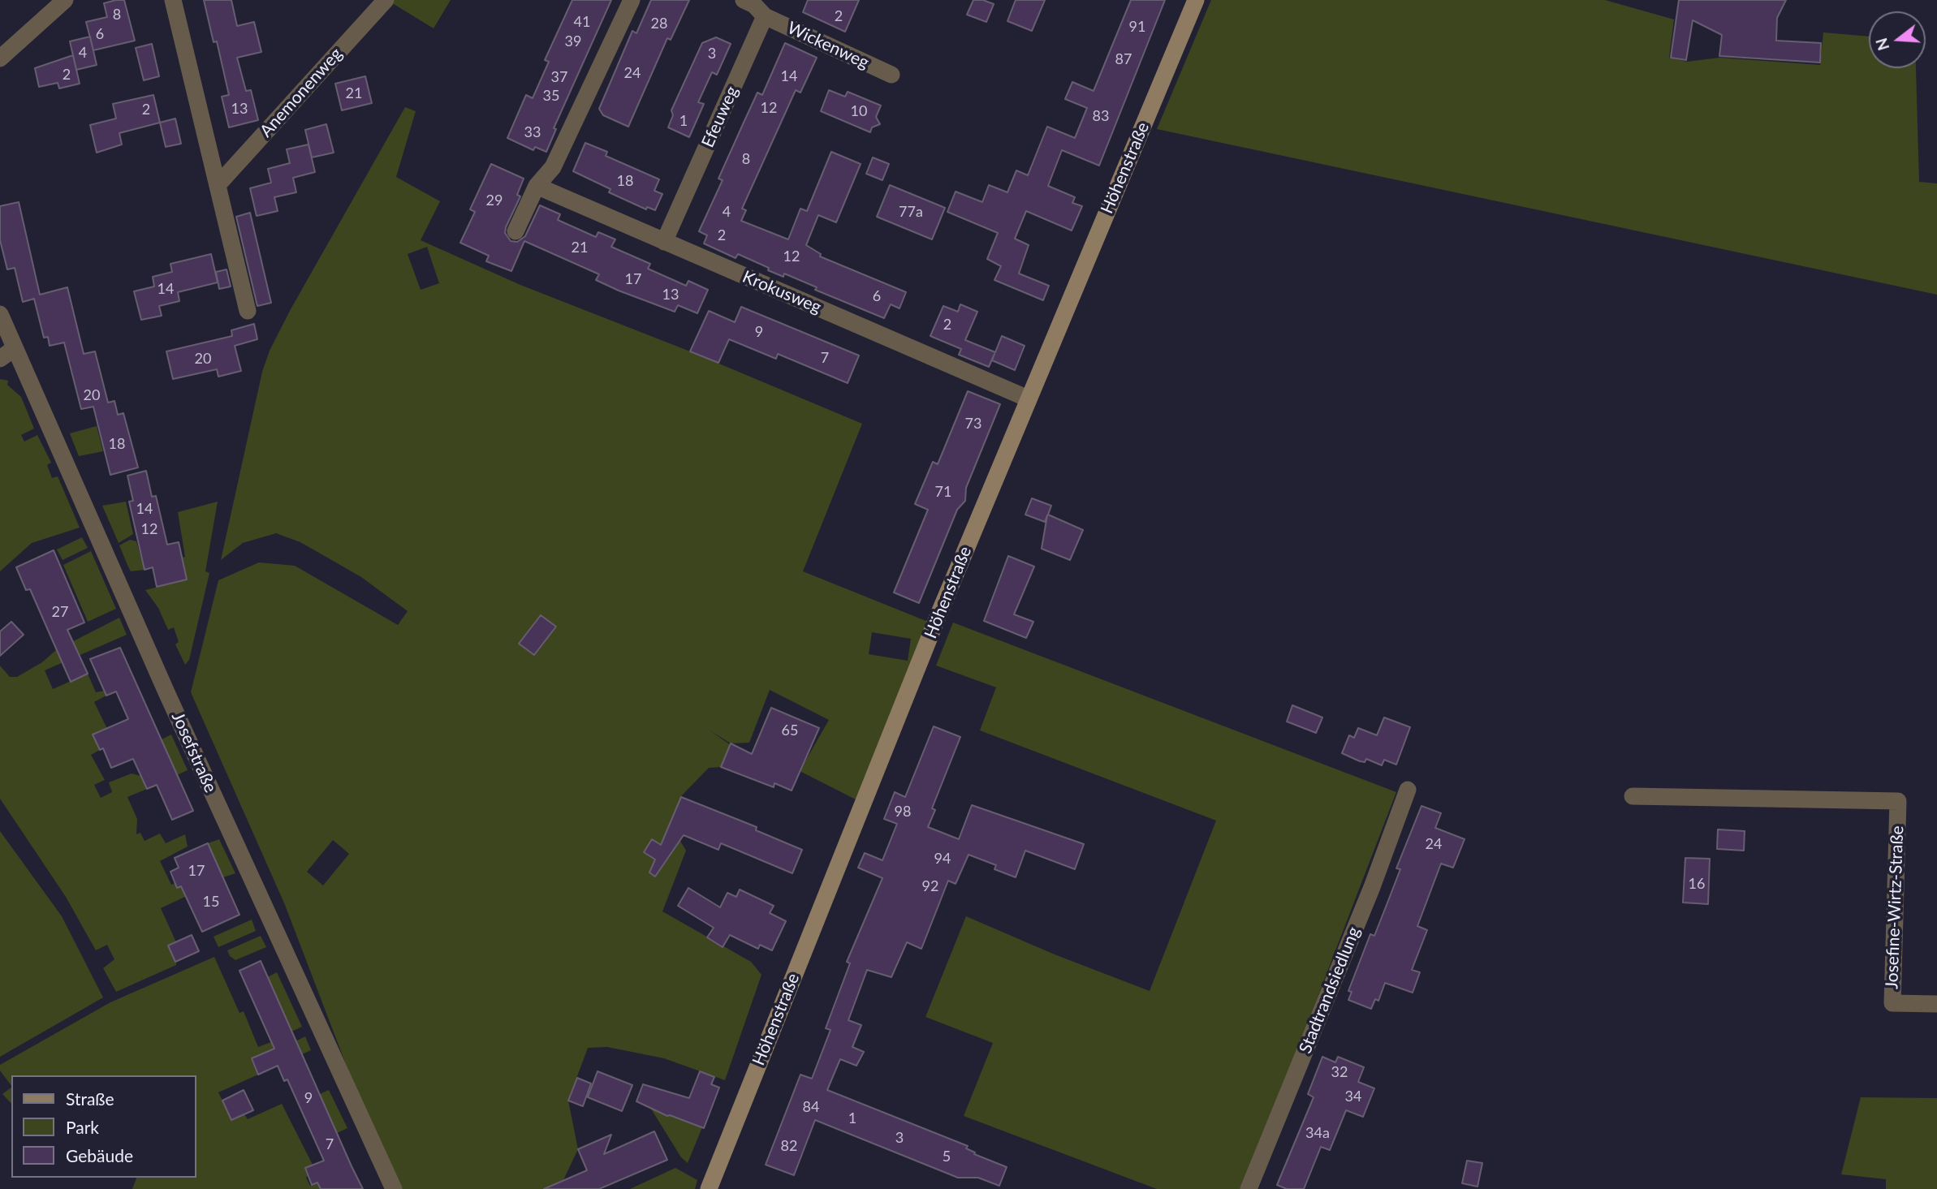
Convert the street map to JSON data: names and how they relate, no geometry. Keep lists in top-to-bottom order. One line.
{"streets":{"street":["Wickenweg","Anemonenweg","Efeuweg","Höhenstraße","Krokusweg","Josefstraße","Josefine-Wirtz-Straße","Stadtrandsiedlung"]},"crossings":[["Wickenweg","Efeuweg"],["Efeuweg","Krokusweg"],["Höhenstraße","Krokusweg"]],"house_numbers":["8","2","41","28","91","6","39","4","3","87","24","2","14","37","21","35","12","13","2","10","83","1","33","8","18","29","4","77a","2","21","12","17","14","13","6","2","9","7","20","20","73","18","71","14","12","27","65","98","24","94","17","16","92","15","32","34","9","84","1","34a","3","7","82","5"],"legend":["Straße","Park","Gebäude"],"north":"left"}
